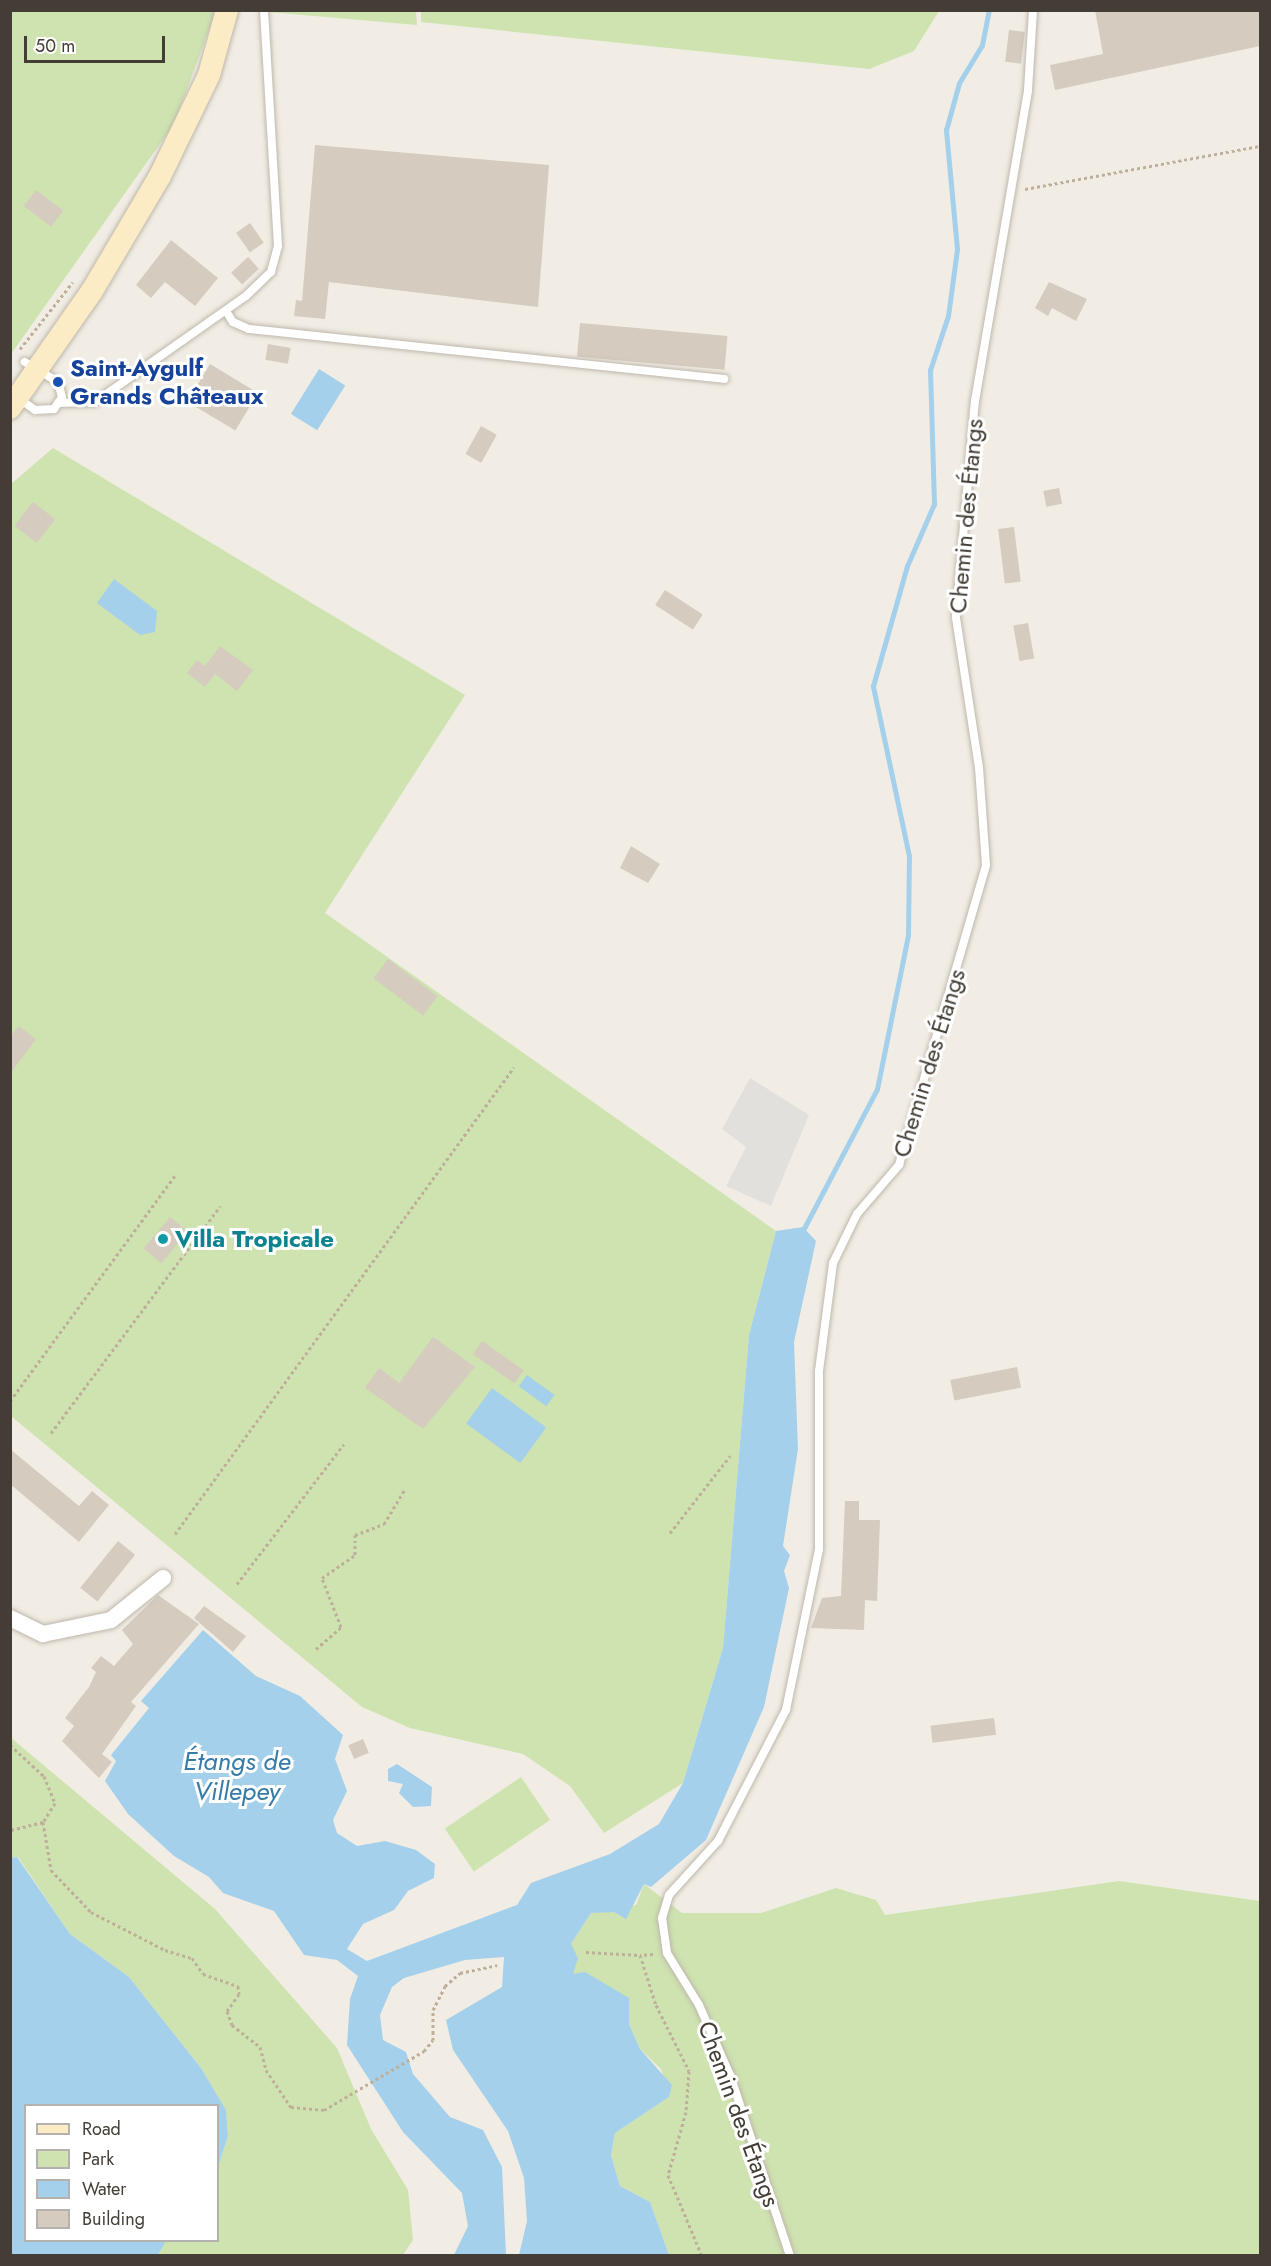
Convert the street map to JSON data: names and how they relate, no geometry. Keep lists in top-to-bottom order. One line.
{"streets":{"lane":["Chemin des Étangs"]},"water":["Étangs de Villepey"],"places":["Saint-Aygulf Grands Châteaux","Villa Tropicale"],"legend":["Road","Park","Water","Building"],"scale_bar":"50 m"}
